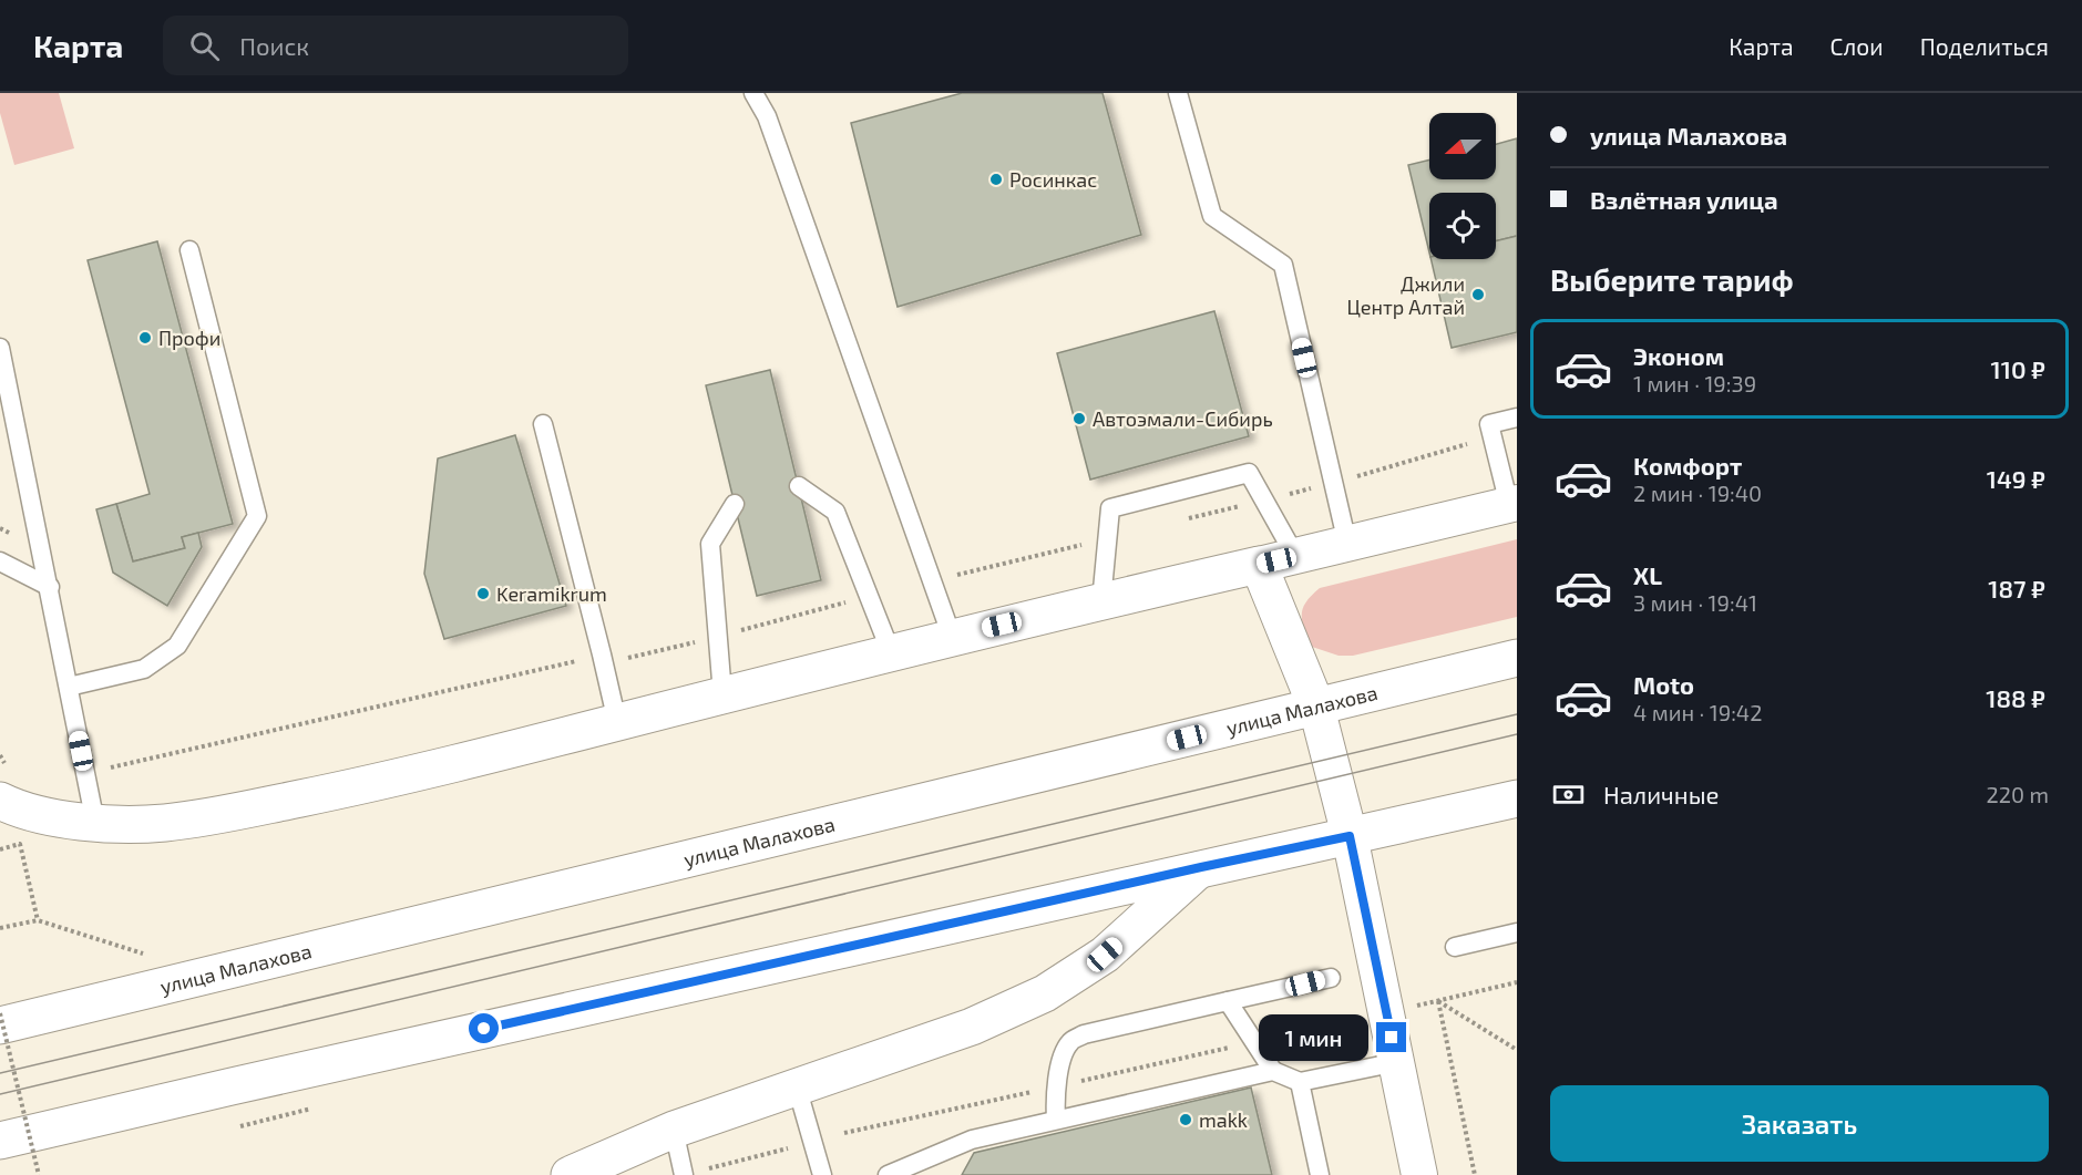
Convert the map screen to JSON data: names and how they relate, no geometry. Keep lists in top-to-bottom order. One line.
{"streets":{"main road":["улица Малахова"]},"places":["Росинкас","Джили Центр Алтай","Профи","Автоэмали-Сибирь","Keramikrum","makk"],"north":"left","page":{"header":"Карта","search":"Поиск","nav":["Карта","Слои","Поделиться"],"banner":["улица Малахова","Взлётная улица"],"heading":"Выберите тариф","list":[{"name":"Эконом","note":"1 мин · 19:39","value":"110 ₽"},{"name":"Комфорт","note":"2 мин · 19:40","value":"149 ₽"},{"name":"XL","note":"3 мин · 19:41","value":"187 ₽"},{"name":"Moto","note":"4 мин · 19:42","value":"188 ₽"}],"pay":["Наличные","220 m"],"bubble":"1 мин","buttons":"Заказать"}}
